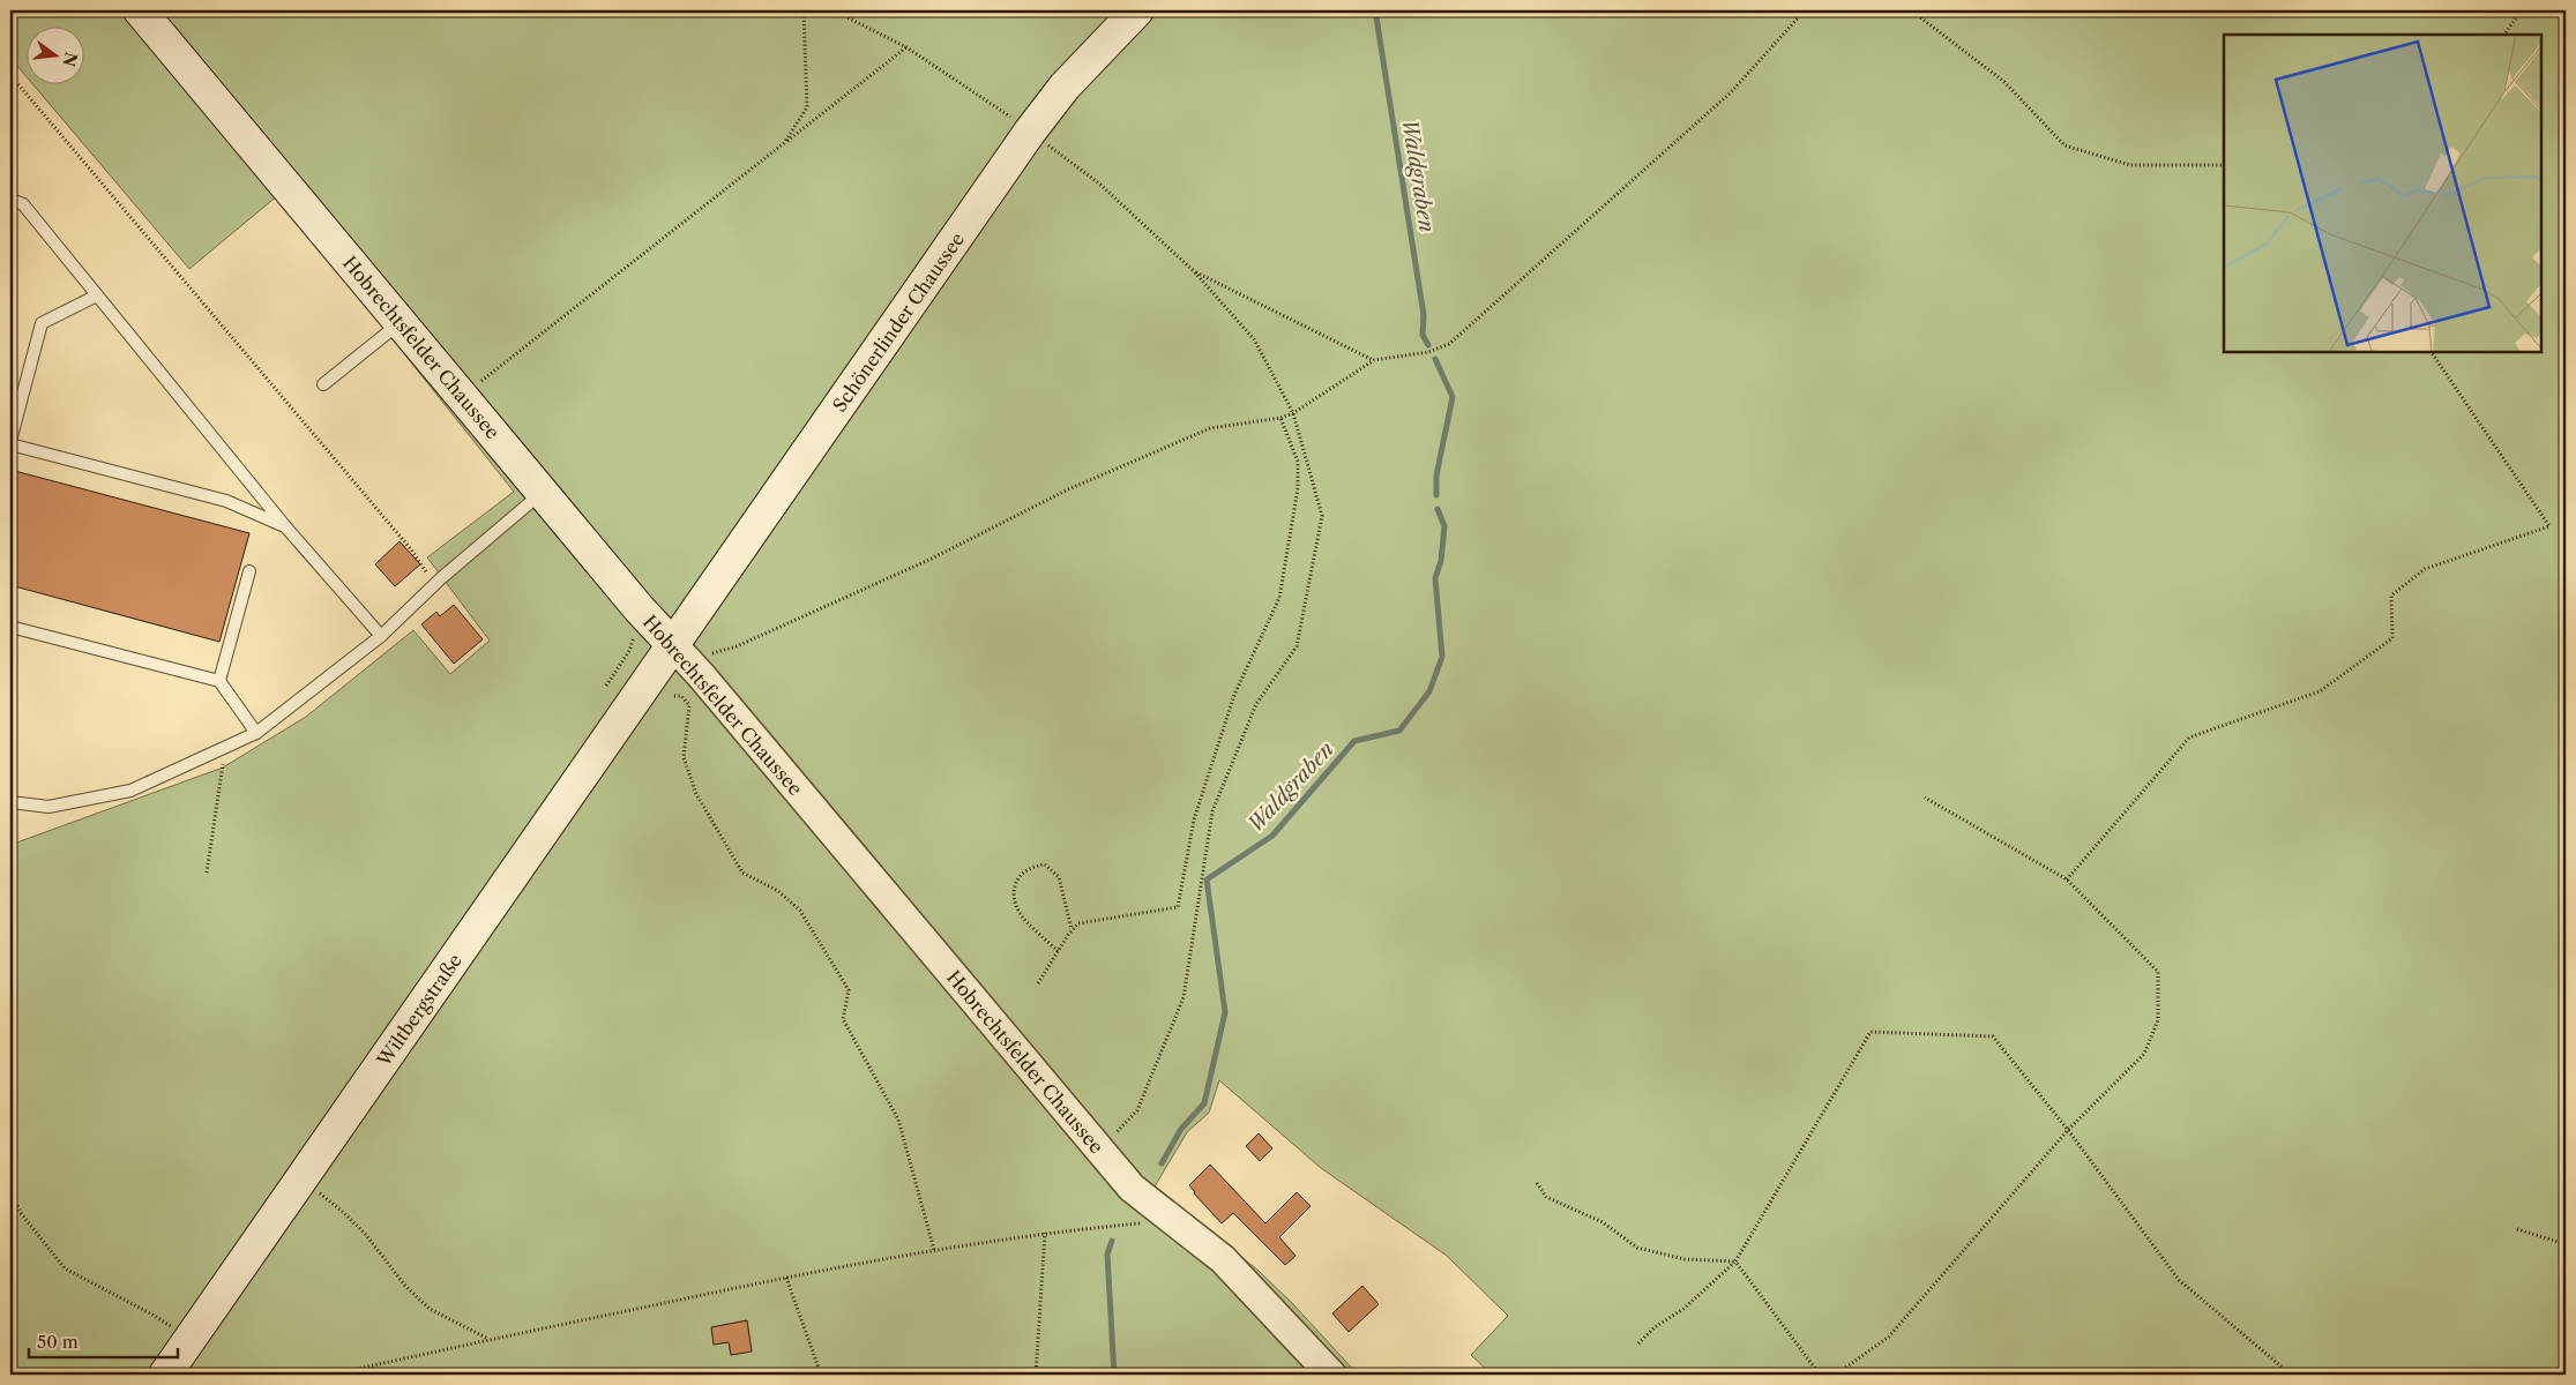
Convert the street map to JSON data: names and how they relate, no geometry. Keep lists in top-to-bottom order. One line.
{"streets":{"main road":["Schönerlinder Chaussee","Hobrechtsfelder Chaussee","Wiltbergstraße"]},"crossings":[["Schönerlinder Chaussee","Hobrechtsfelder Chaussee"],["Schönerlinder Chaussee","Wiltbergstraße"],["Hobrechtsfelder Chaussee","Wiltbergstraße"]],"water":["Waldgraben"],"scale_bar":"50 m","north":"right"}
